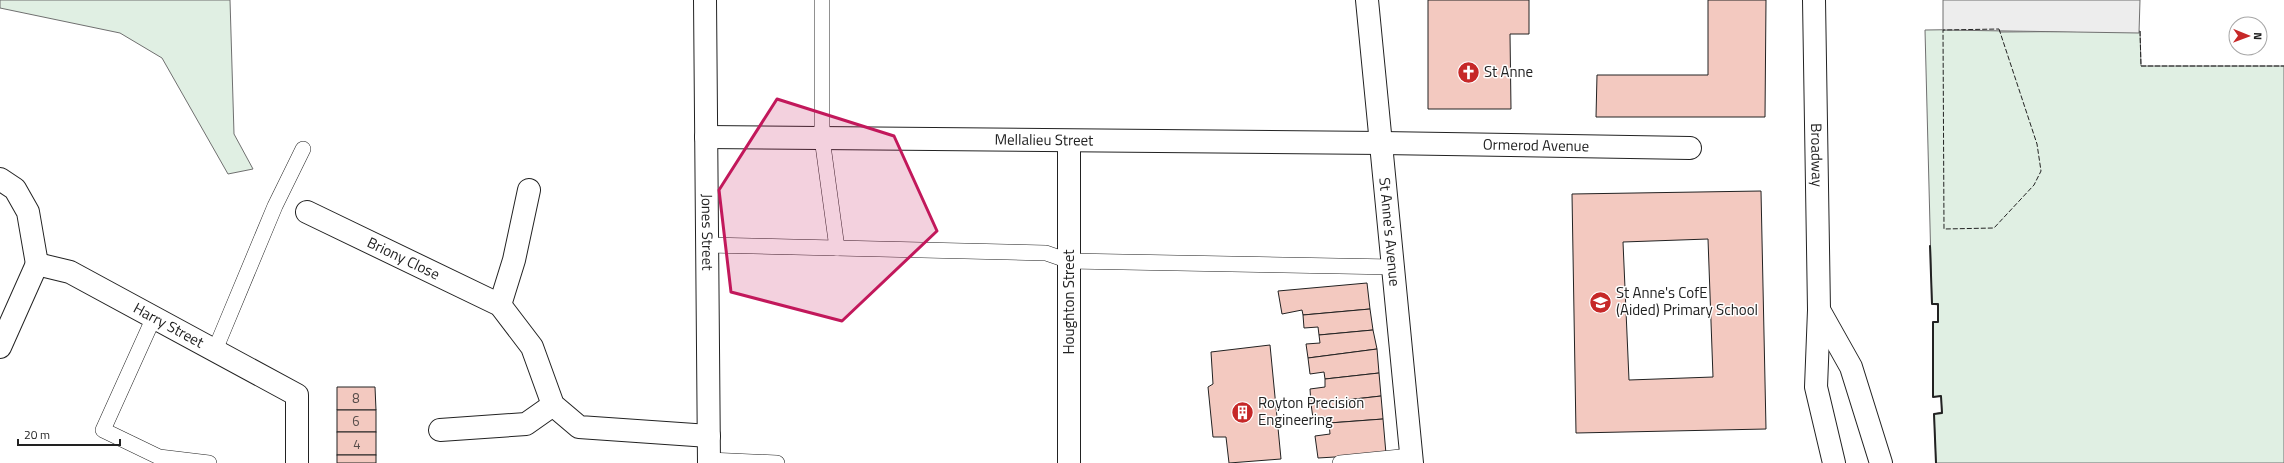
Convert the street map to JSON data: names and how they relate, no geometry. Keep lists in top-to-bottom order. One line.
{"streets":{"street":["Mellalieu Street","Ormerod Avenue","Broadway","Jones Street","St Anne's Avenue","Briony Close","Houghton Street","Harry Street"]},"crossings":[["Mellalieu Street","Ormerod Avenue"],["Mellalieu Street","Jones Street"],["Mellalieu Street","St Anne's Avenue"],["Mellalieu Street","Houghton Street"],["Ormerod Avenue","St Anne's Avenue"],["Jones Street","Briony Close"]],"places":{"church":["St Anne"],"school or university":["St Anne's CofE (Aided) Primary School"],"building":["Royton Precision Engineering"]},"house_numbers":["8","6","4"],"scale_bar":"20 m","north":"right"}
